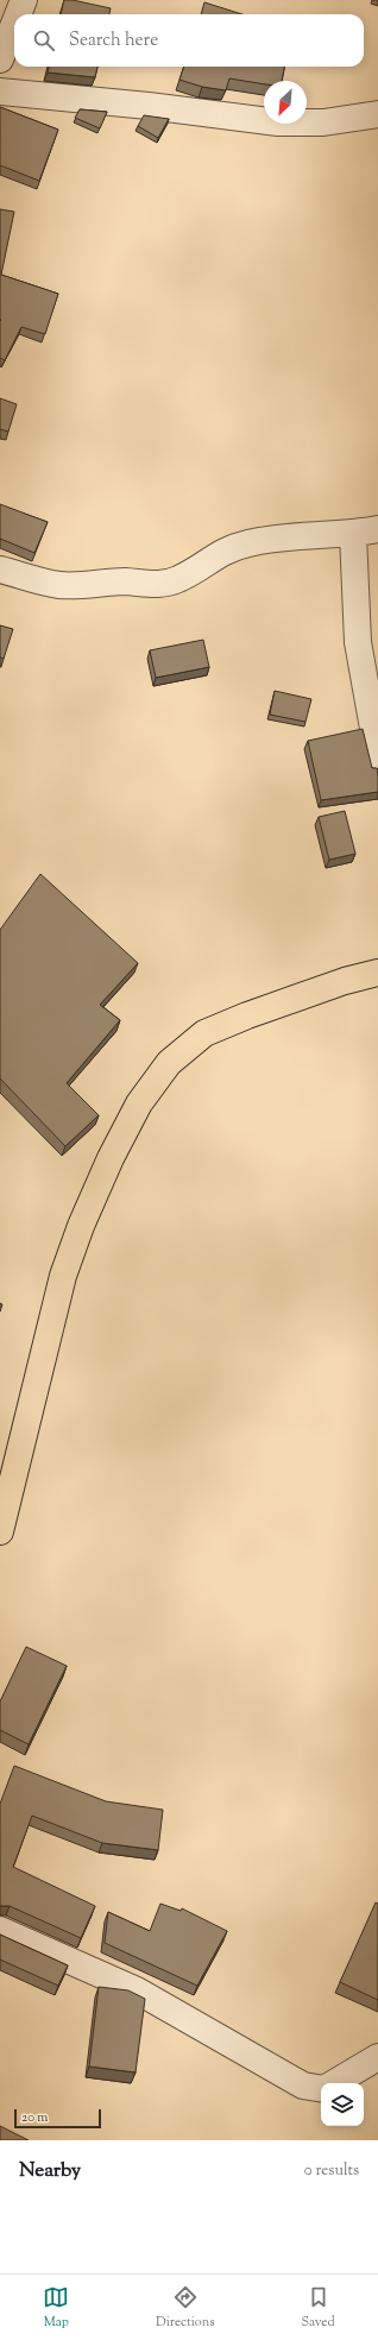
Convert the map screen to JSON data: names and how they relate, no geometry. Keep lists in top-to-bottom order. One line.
{"scale_bar":"20 m","north":"bottom left","page":{"search":"Search here","scale":"20 m","heading":["Nearby","0 results"],"nav":["Map","Directions","Saved"]}}
